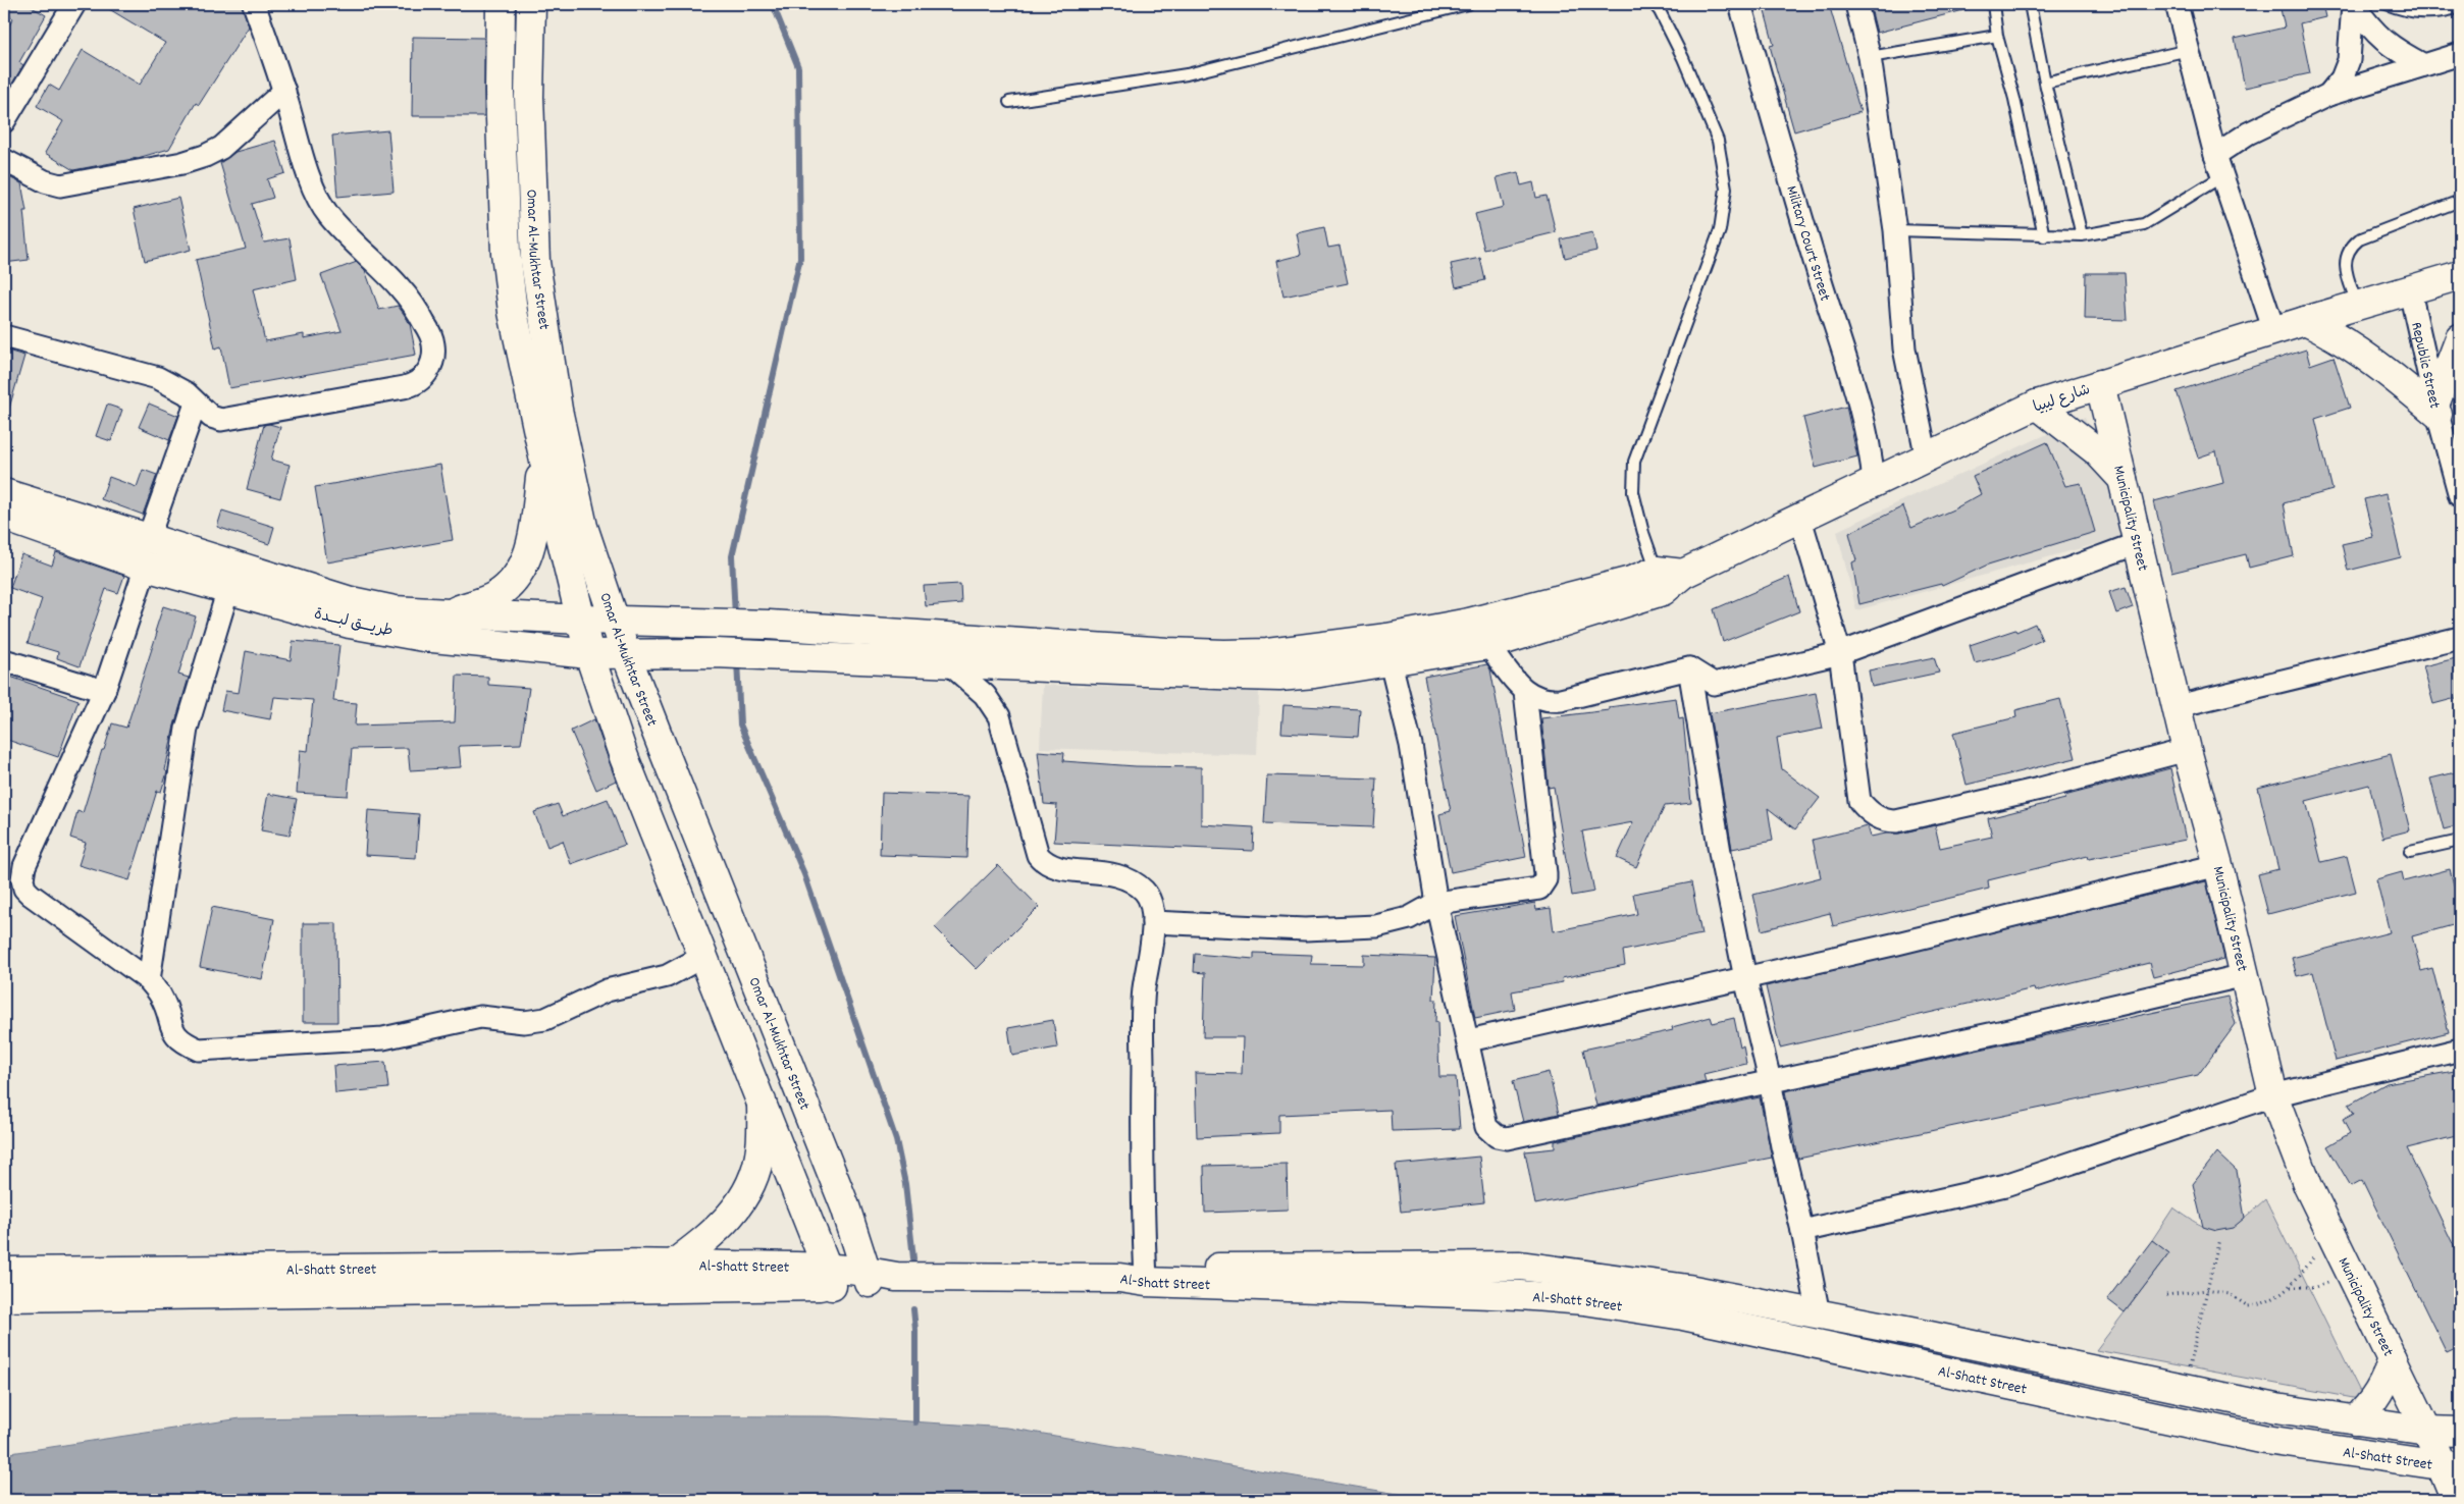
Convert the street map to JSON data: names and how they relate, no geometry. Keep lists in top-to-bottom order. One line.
{"streets":{"street":["Military Court Street","Omar Al-Mukhtar Street","Republic Street","شارع ليبيا","Municipality Street","طريـــق لبـــدة","Al-Shatt Street"]},"crossings":[["Military Court Street","شارع ليبيا"],["Omar Al-Mukhtar Street","طريـــق لبـــدة"],["Omar Al-Mukhtar Street","Al-Shatt Street"],["Republic Street","شارع ليبيا"],["شارع ليبيا","Municipality Street"],["شارع ليبيا","طريـــق لبـــدة"],["Municipality Street","Al-Shatt Street"]]}
